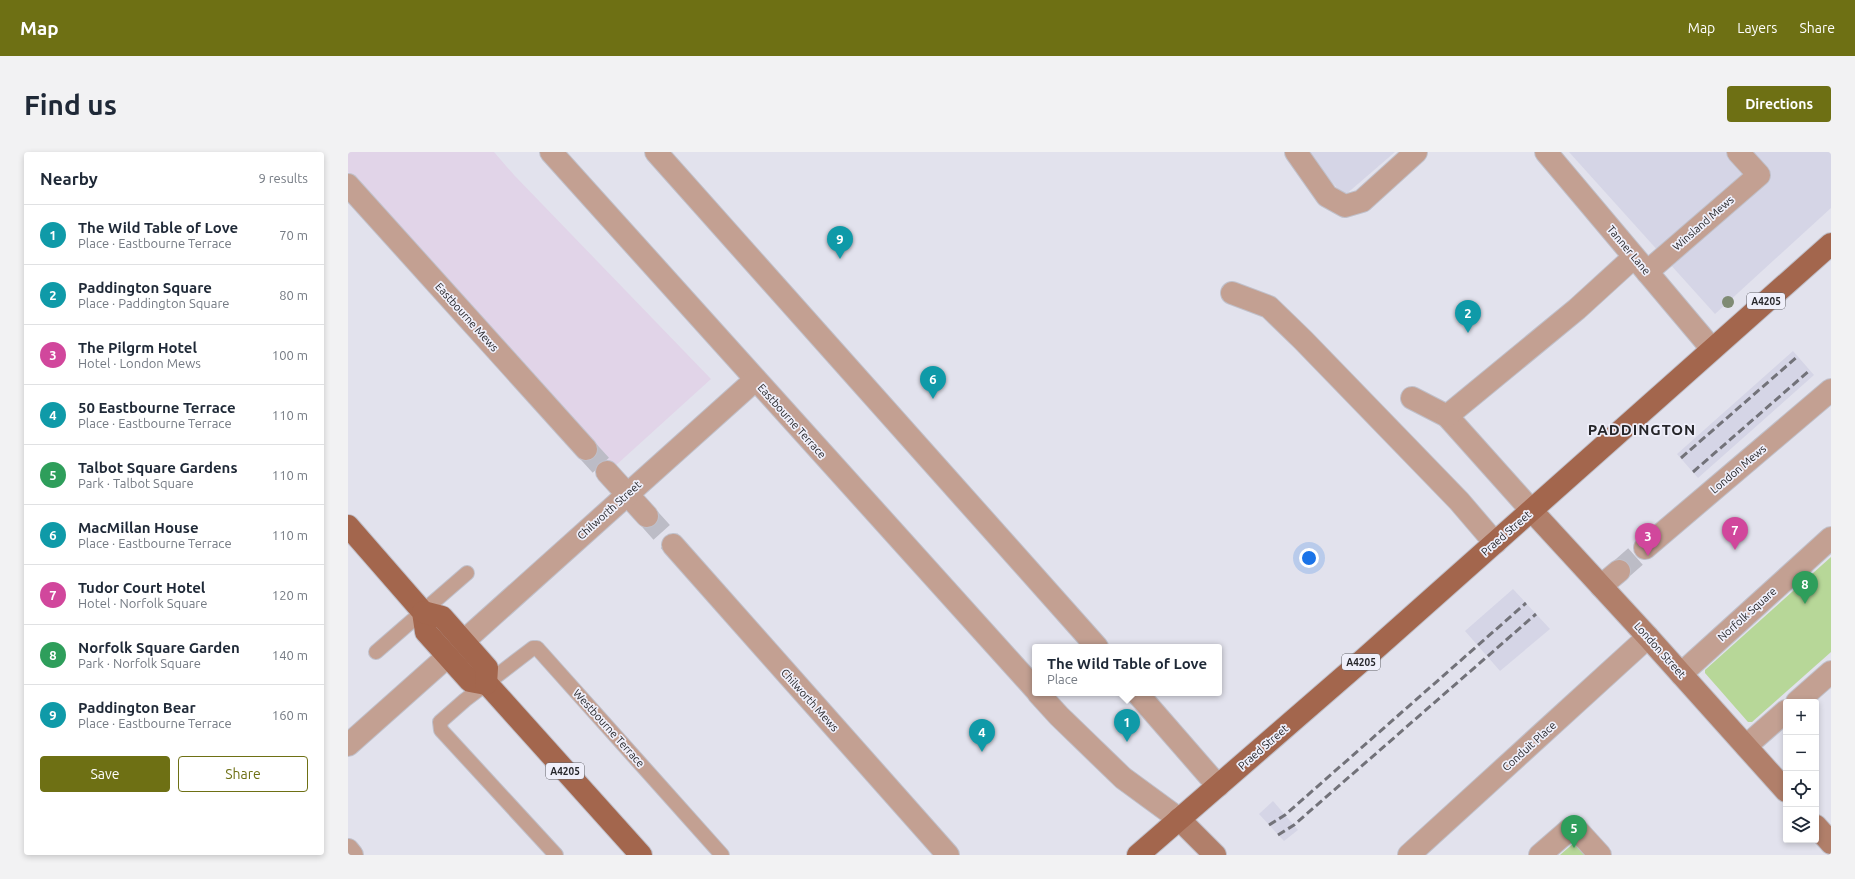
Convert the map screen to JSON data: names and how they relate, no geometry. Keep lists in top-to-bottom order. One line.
{"streets":{"main road":["A4205","Praed Street"],"street":["Winsland Mews","Tanner Lane","Eastbourne Mews","Eastbourne Terrace","London Mews","Chilworth Street","Norfolk Square","London Street","Chilworth Mews","Conduit Place"],"lane":["Westbourne Terrace"]},"crossings":[["Winsland Mews","Tanner Lane"],["Tanner Lane","Praed Street"],["A4205","Praed Street"],["A4205","Westbourne Terrace"],["Eastbourne Terrace","Chilworth Street"],["Praed Street","London Street"],["Norfolk Square","London Street"],["London Street","Conduit Place"]],"districts":["PADDINGTON"],"page":{"header":"Map","nav":["Map","Layers","Share"],"buttons":["Directions",["Save","Share"]],"title":"Find us","heading":["Nearby","9 results"],"list":[{"mark":"1","name":"The Wild Table of Love","note":"Place · Eastbourne Terrace","value":"70 m"},{"mark":"2","name":"Paddington Square","note":"Place · Paddington Square","value":"80 m"},{"mark":"3","name":"The Pilgrm Hotel","note":"Hotel · London Mews","value":"100 m"},{"mark":"4","name":"50 Eastbourne Terrace","note":"Place · Eastbourne Terrace","value":"110 m"},{"mark":"5","name":"Talbot Square Gardens","note":"Park · Talbot Square","value":"110 m"},{"mark":"6","name":"MacMillan House","note":"Place · Eastbourne Terrace","value":"110 m"},{"mark":"7","name":"Tudor Court Hotel","note":"Hotel · Norfolk Square","value":"120 m"},{"mark":"8","name":"Norfolk Square Garden","note":"Park · Norfolk Square","value":"140 m"},{"mark":"9","name":"Paddington Bear","note":"Place · Eastbourne Terrace","value":"160 m"}],"pins":["9","2","6","7","3","8","1","4","5"],"popup":["The Wild Table of Love","Place"],"map_buttons":["+","−"]}}
